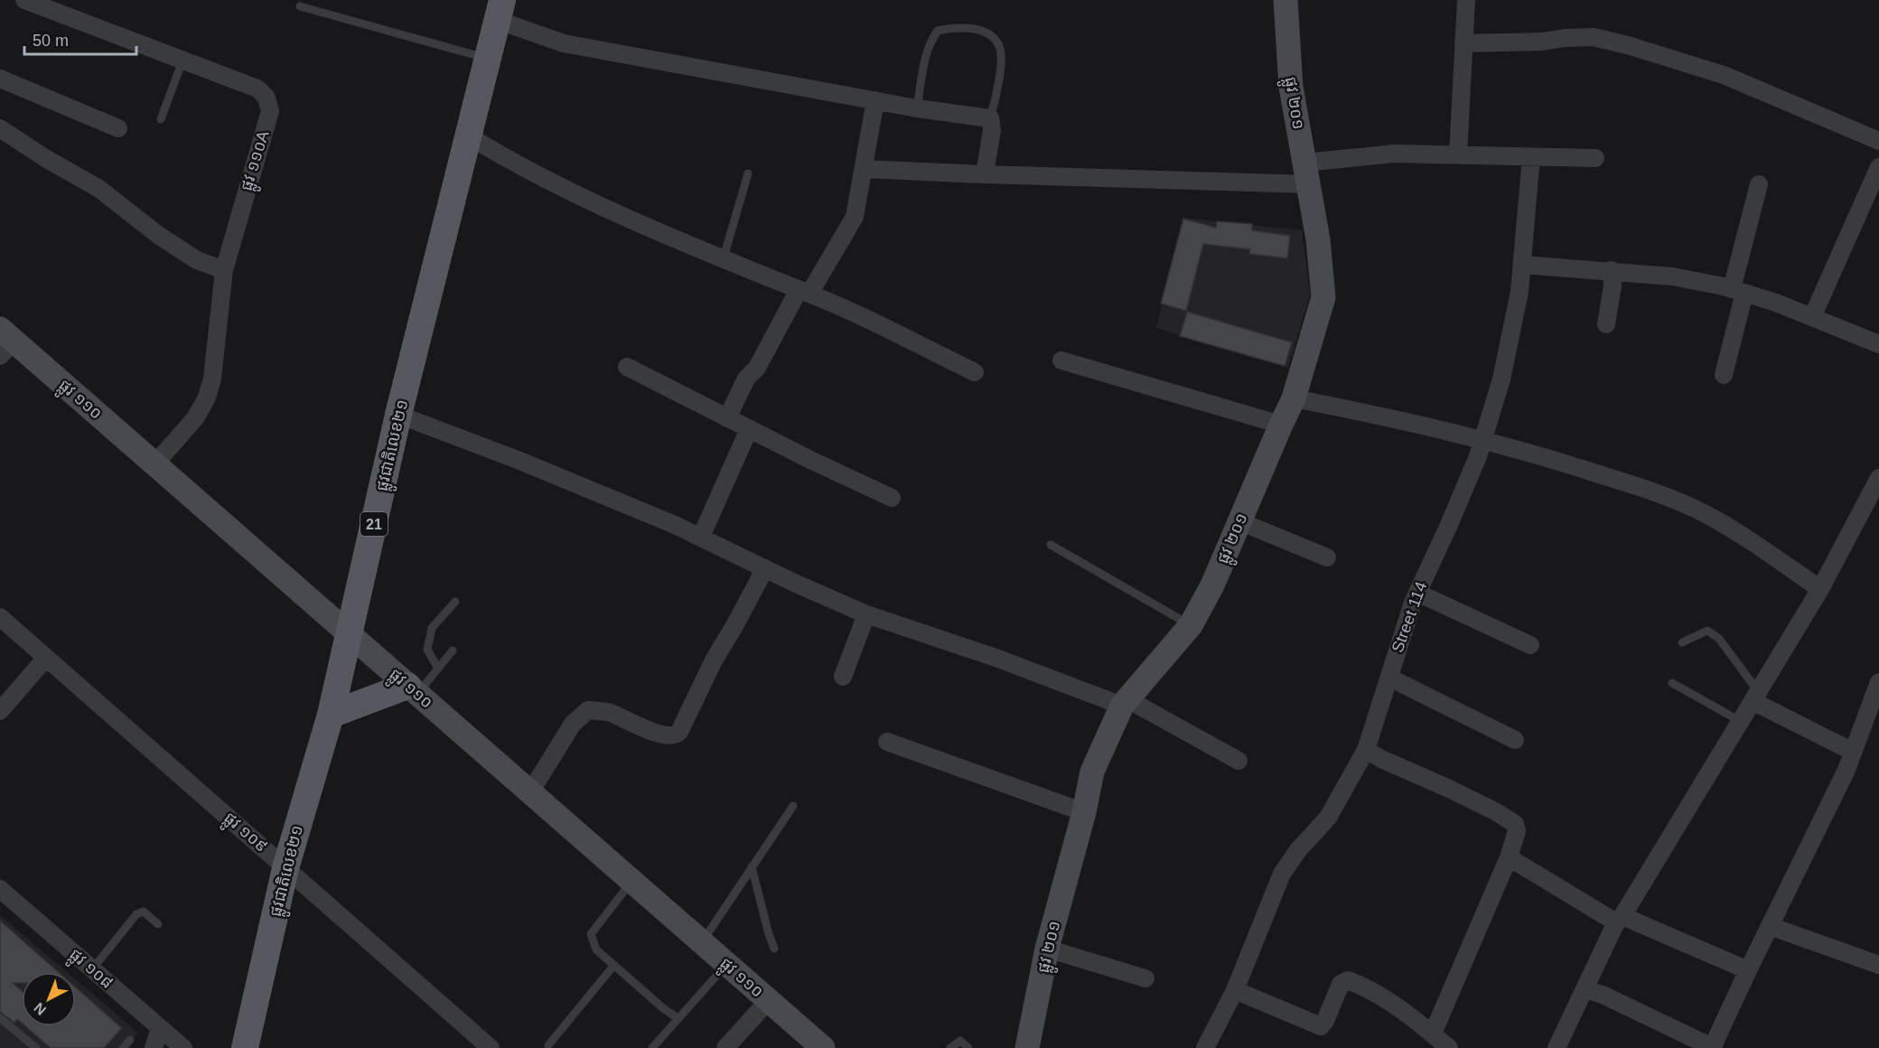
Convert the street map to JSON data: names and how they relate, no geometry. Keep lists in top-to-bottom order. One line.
{"streets":{"main road":["ផ្លូវជាតិលេខ២១","21"],"street":["ផ្លូវ ២០១","ផ្លូវ ១១០A","ផ្លូវ ១១០","Street 114","ផ្លូវ ១០៩","ផ្លូវ ១០៨"]},"crossings":[["ផ្លូវ ១១០A","ផ្លូវ ១១០"],["ផ្លូវ ១១០","ផ្លូវជាតិលេខ២១"],["ផ្លូវជាតិលេខ២១","ផ្លូវ ១០៩"]],"scale_bar":"50 m","north":"bottom left"}
